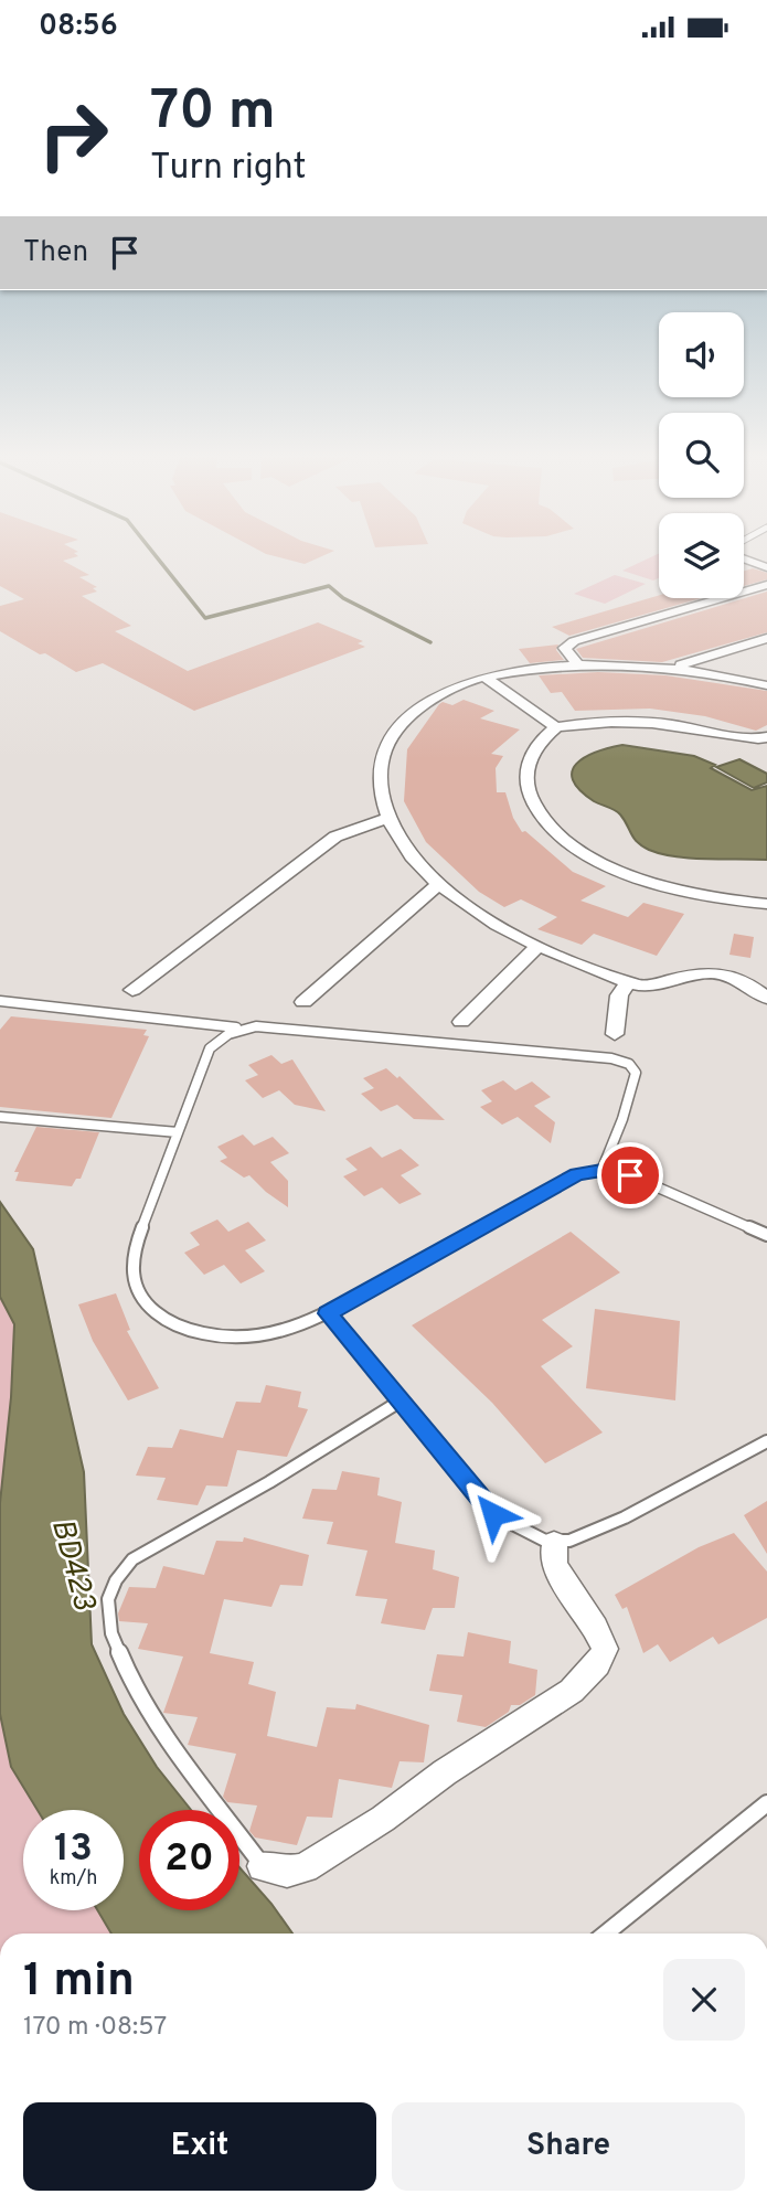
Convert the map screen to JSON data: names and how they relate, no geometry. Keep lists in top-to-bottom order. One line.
{"water":["BD423"],"page":{"status":"08:56","turn":["70 m","Turn right"],"then":"Then","speed":"13 km/h","limit":"20","heading":["1 min","170 m · 08:57"],"buttons":["Exit","Share"]}}
